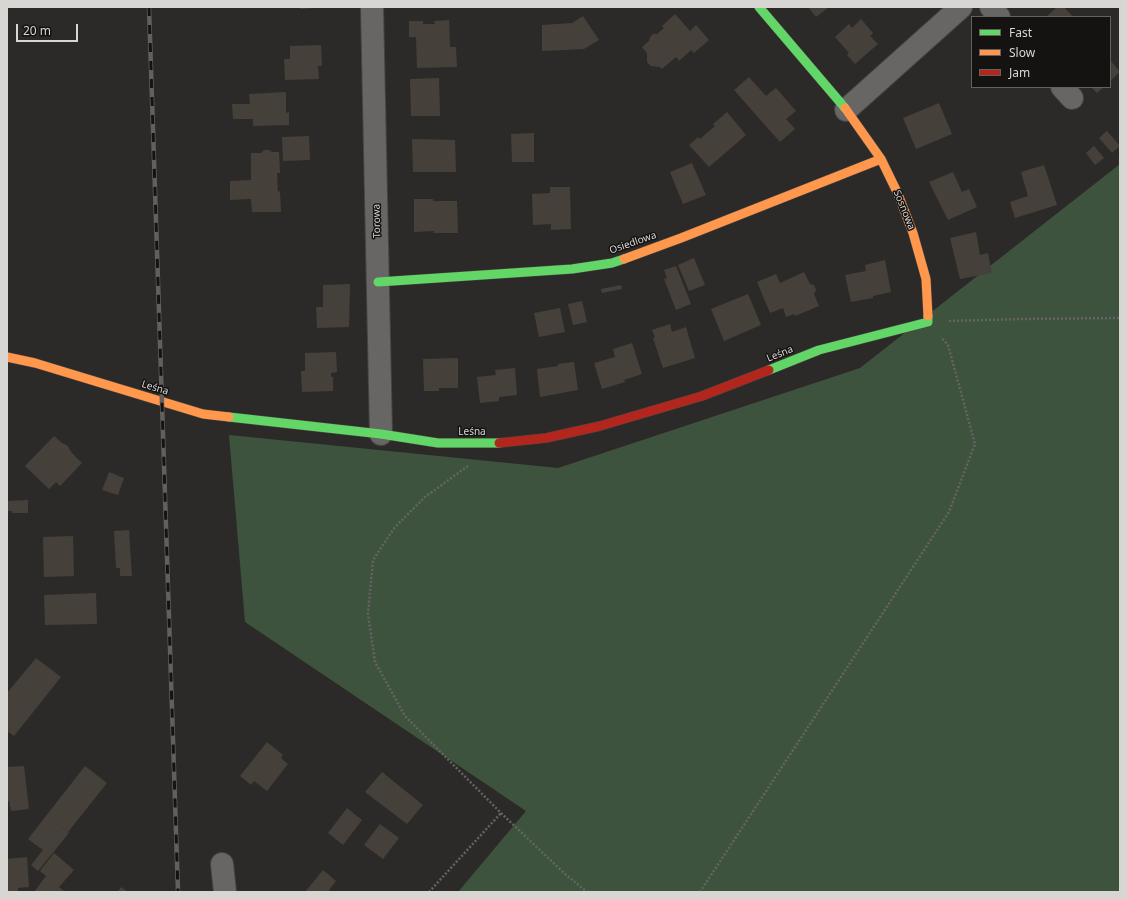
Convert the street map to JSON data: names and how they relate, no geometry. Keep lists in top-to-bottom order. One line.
{"streets":{"street":["Sosnowa","Torowa","Osiedlowa","Leśna"]},"crossings":[["Sosnowa","Osiedlowa"],["Sosnowa","Leśna"],["Torowa","Osiedlowa"],["Torowa","Leśna"]],"legend":["Fast","Slow","Jam"],"scale_bar":"20 m"}
